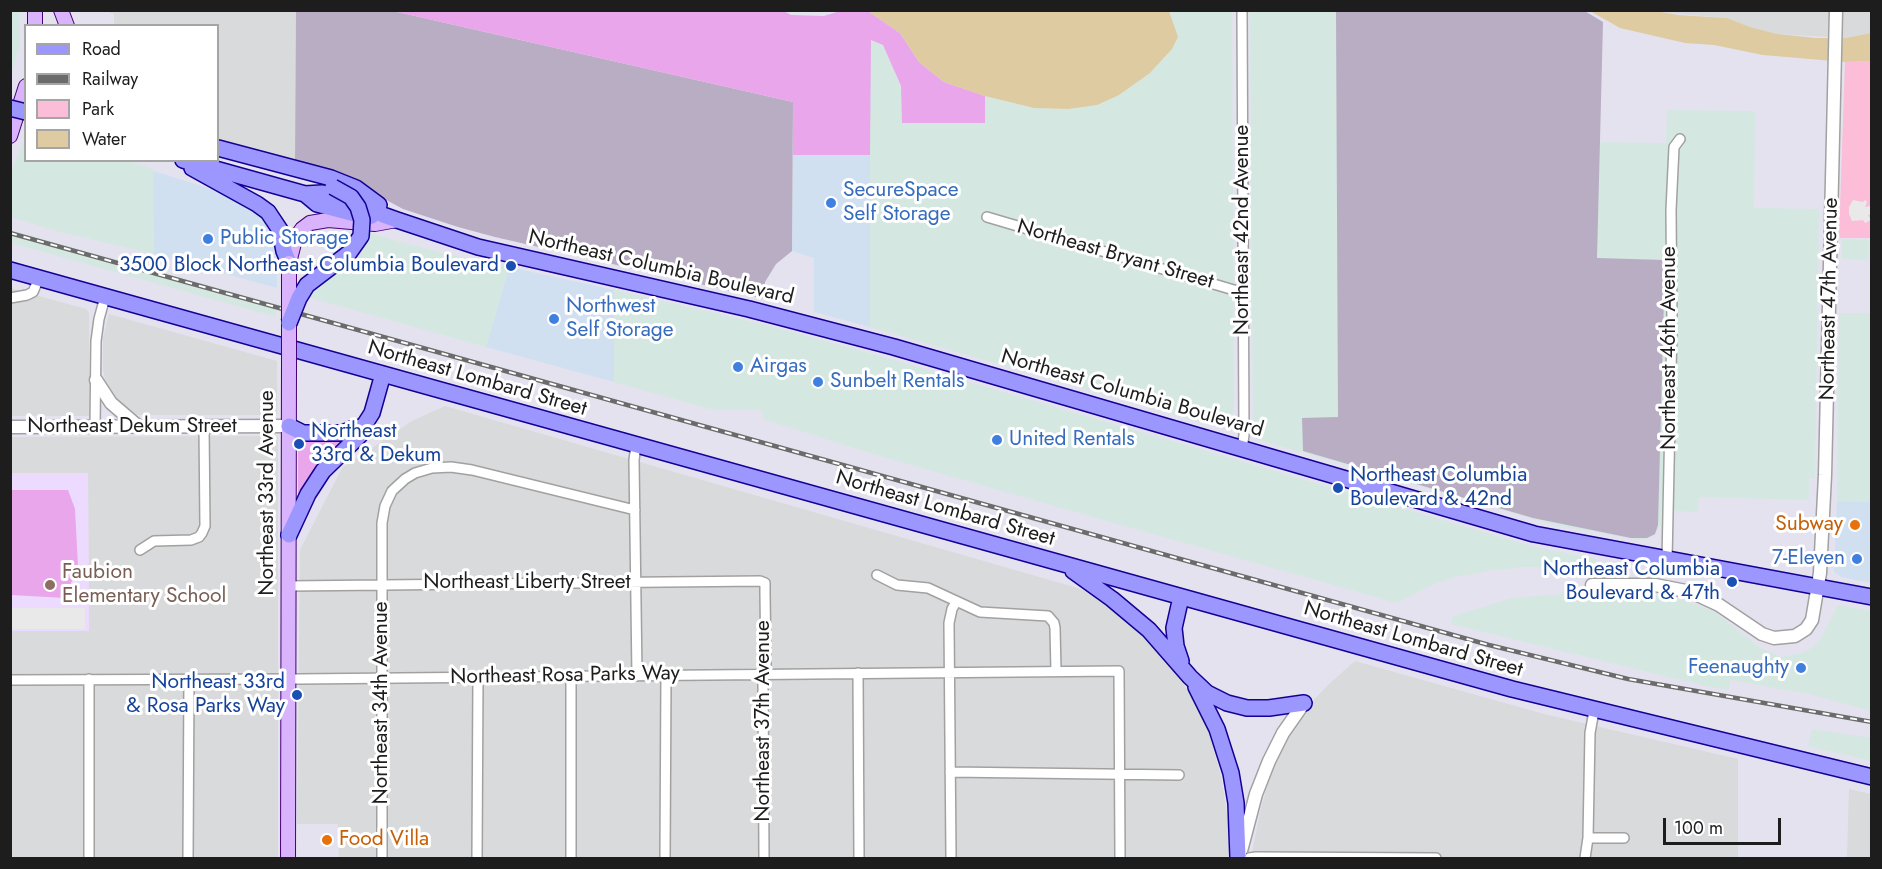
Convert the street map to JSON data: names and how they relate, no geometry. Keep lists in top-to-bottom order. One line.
{"streets":{"main road":["Northeast Columbia Boulevard","Northeast Lombard Street","Northeast 33rd Avenue"],"street":["Northeast 42nd Avenue","Northeast Bryant Street","Northeast 47th Avenue","Northeast 46th Avenue","Northeast Dekum Street","Northeast Liberty Street","Northeast Rosa Parks Way","Northeast 34th Avenue","Northeast 37th Avenue"]},"crossings":[["Northeast 42nd Avenue","Northeast Bryant Street"],["Northeast 42nd Avenue","Northeast Columbia Boulevard"],["Northeast Columbia Boulevard","Northeast 47th Avenue"],["Northeast Columbia Boulevard","Northeast 46th Avenue"],["Northeast Columbia Boulevard","Northeast 33rd Avenue"],["Northeast Dekum Street","Northeast 33rd Avenue"],["Northeast 33rd Avenue","Northeast Liberty Street"],["Northeast 33rd Avenue","Northeast Rosa Parks Way"],["Northeast Liberty Street","Northeast 34th Avenue"],["Northeast Liberty Street","Northeast 37th Avenue"],["Northeast Rosa Parks Way","Northeast 34th Avenue"],["Northeast Rosa Parks Way","Northeast 37th Avenue"]],"places":["SecureSpace Self Storage","Public Storage","3500 Block Northeast Columbia Boulevard","Northwest Self Storage","Airgas","Sunbelt Rentals","United Rentals","Northeast 33rd & Dekum","Northeast Columbia Boulevard & 42nd","Subway","7-Eleven","Northeast Columbia Boulevard & 47th","Faubion Elementary School","Feenaughty","Northeast 33rd & Rosa Parks Way","Food Villa"],"legend":["Road","Railway","Park","Water"],"scale_bar":"100 m"}
